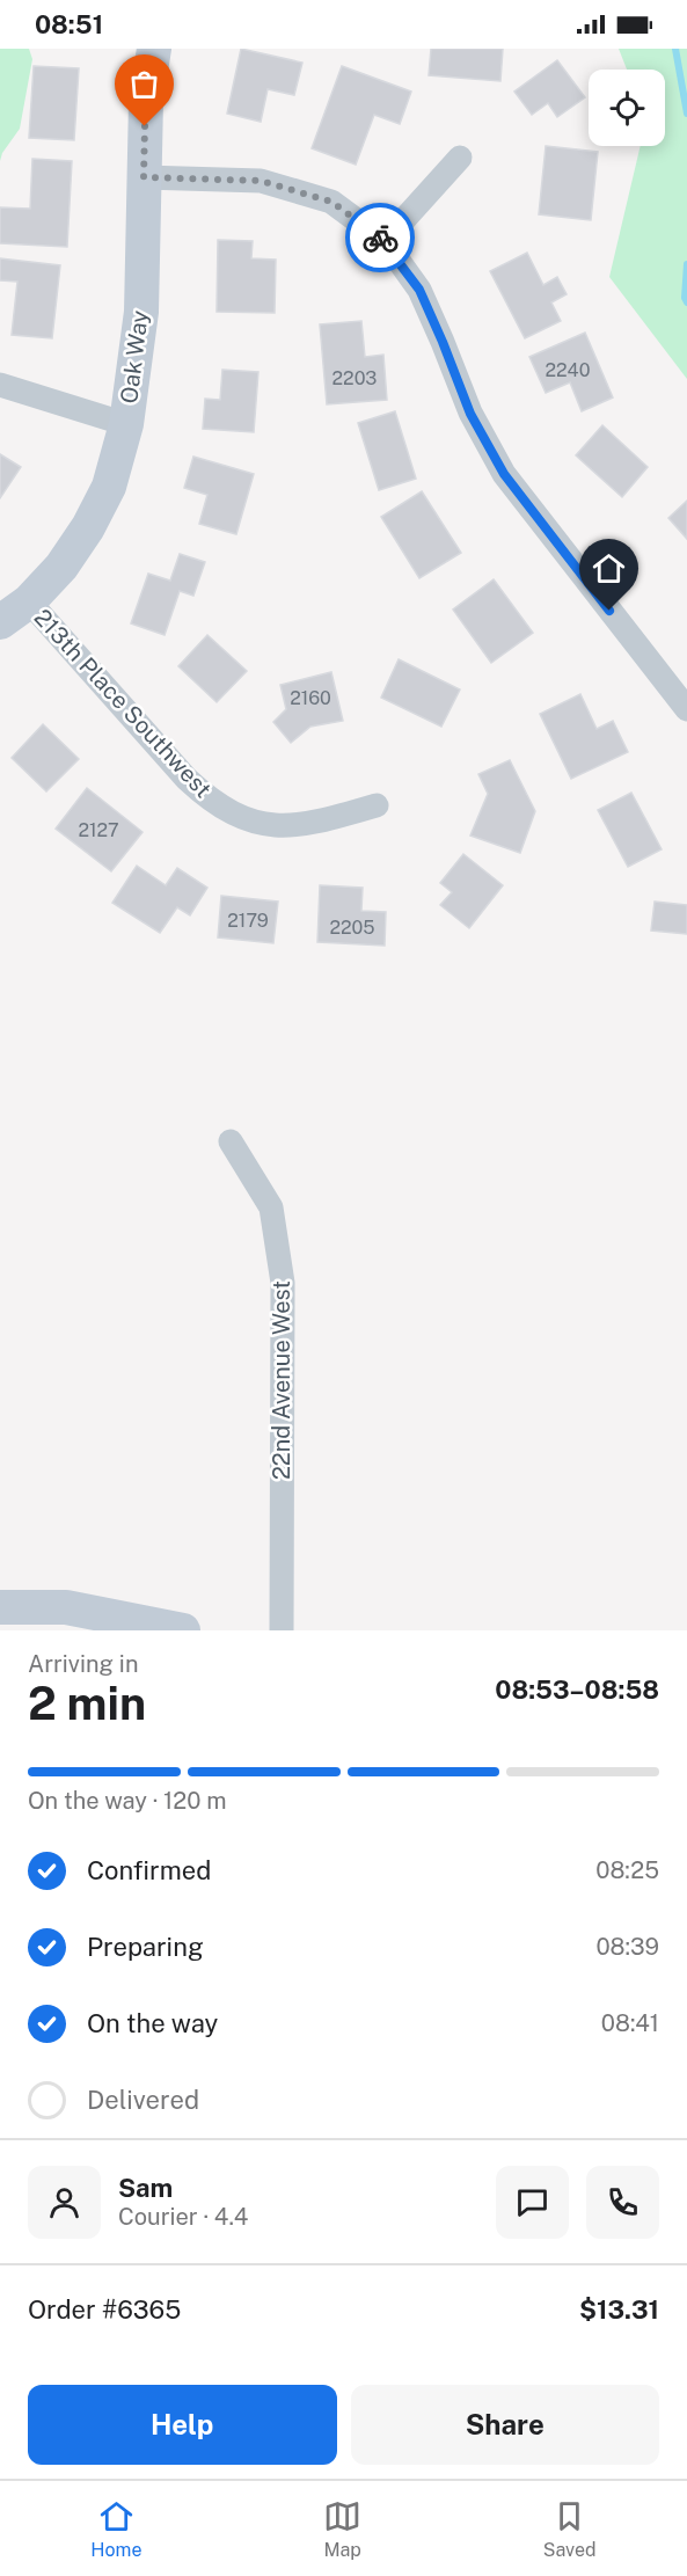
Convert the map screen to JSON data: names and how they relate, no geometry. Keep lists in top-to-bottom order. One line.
{"streets":{"street":["Oak Way","213th Place Southwest","22nd Avenue West"]},"crossings":[["Oak Way","213th Place Southwest"]],"house_numbers":["2240","2203","2160","2127","2179","2205"],"page":{"status":"08:51","heading":["2 min","Arriving in","08:53–08:58"],"panel":["Sam","Courier · 4.4","Order #6365","$13.31"],"bar":"On the way · 120 m","list":[["Confirmed","08:25"],["Preparing","08:39"],["On the way","08:41"],"Delivered"],"buttons":["Help","Share"],"tabs":["Home","Map","Saved"]}}
